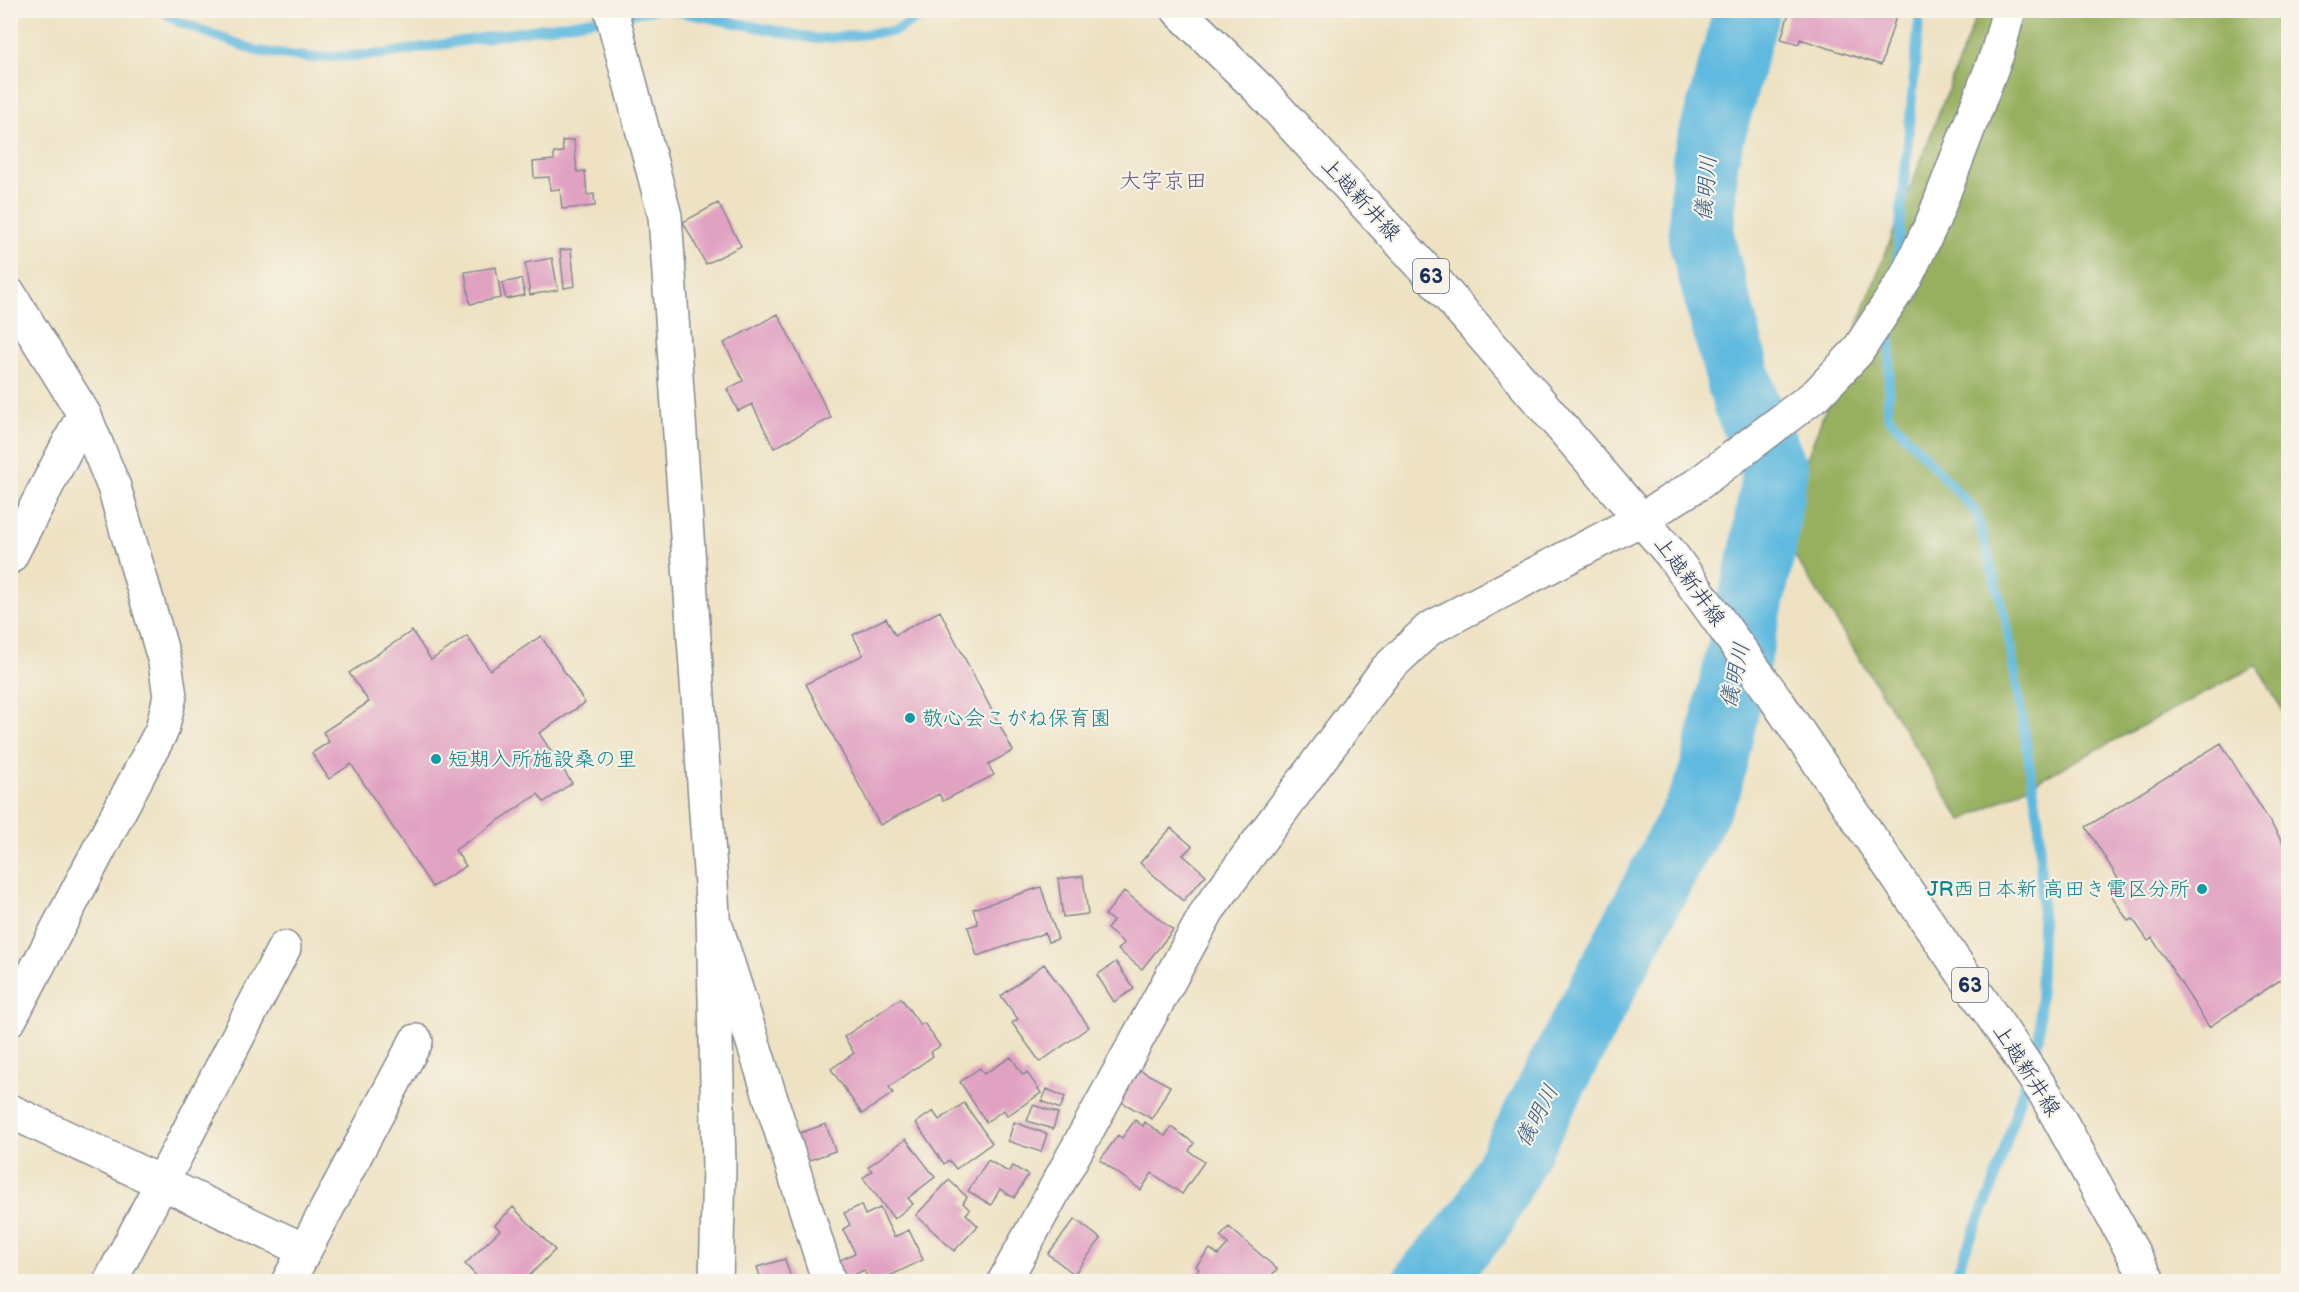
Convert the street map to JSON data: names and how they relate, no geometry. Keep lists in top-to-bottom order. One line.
{"streets":{"street":["上越新井線","63"]},"districts":["大字京田"],"water":["儀明川"],"places":["敬心会こがね保育園","短期入所施設桑の里","JR西日本新 高田き電区分所"]}
